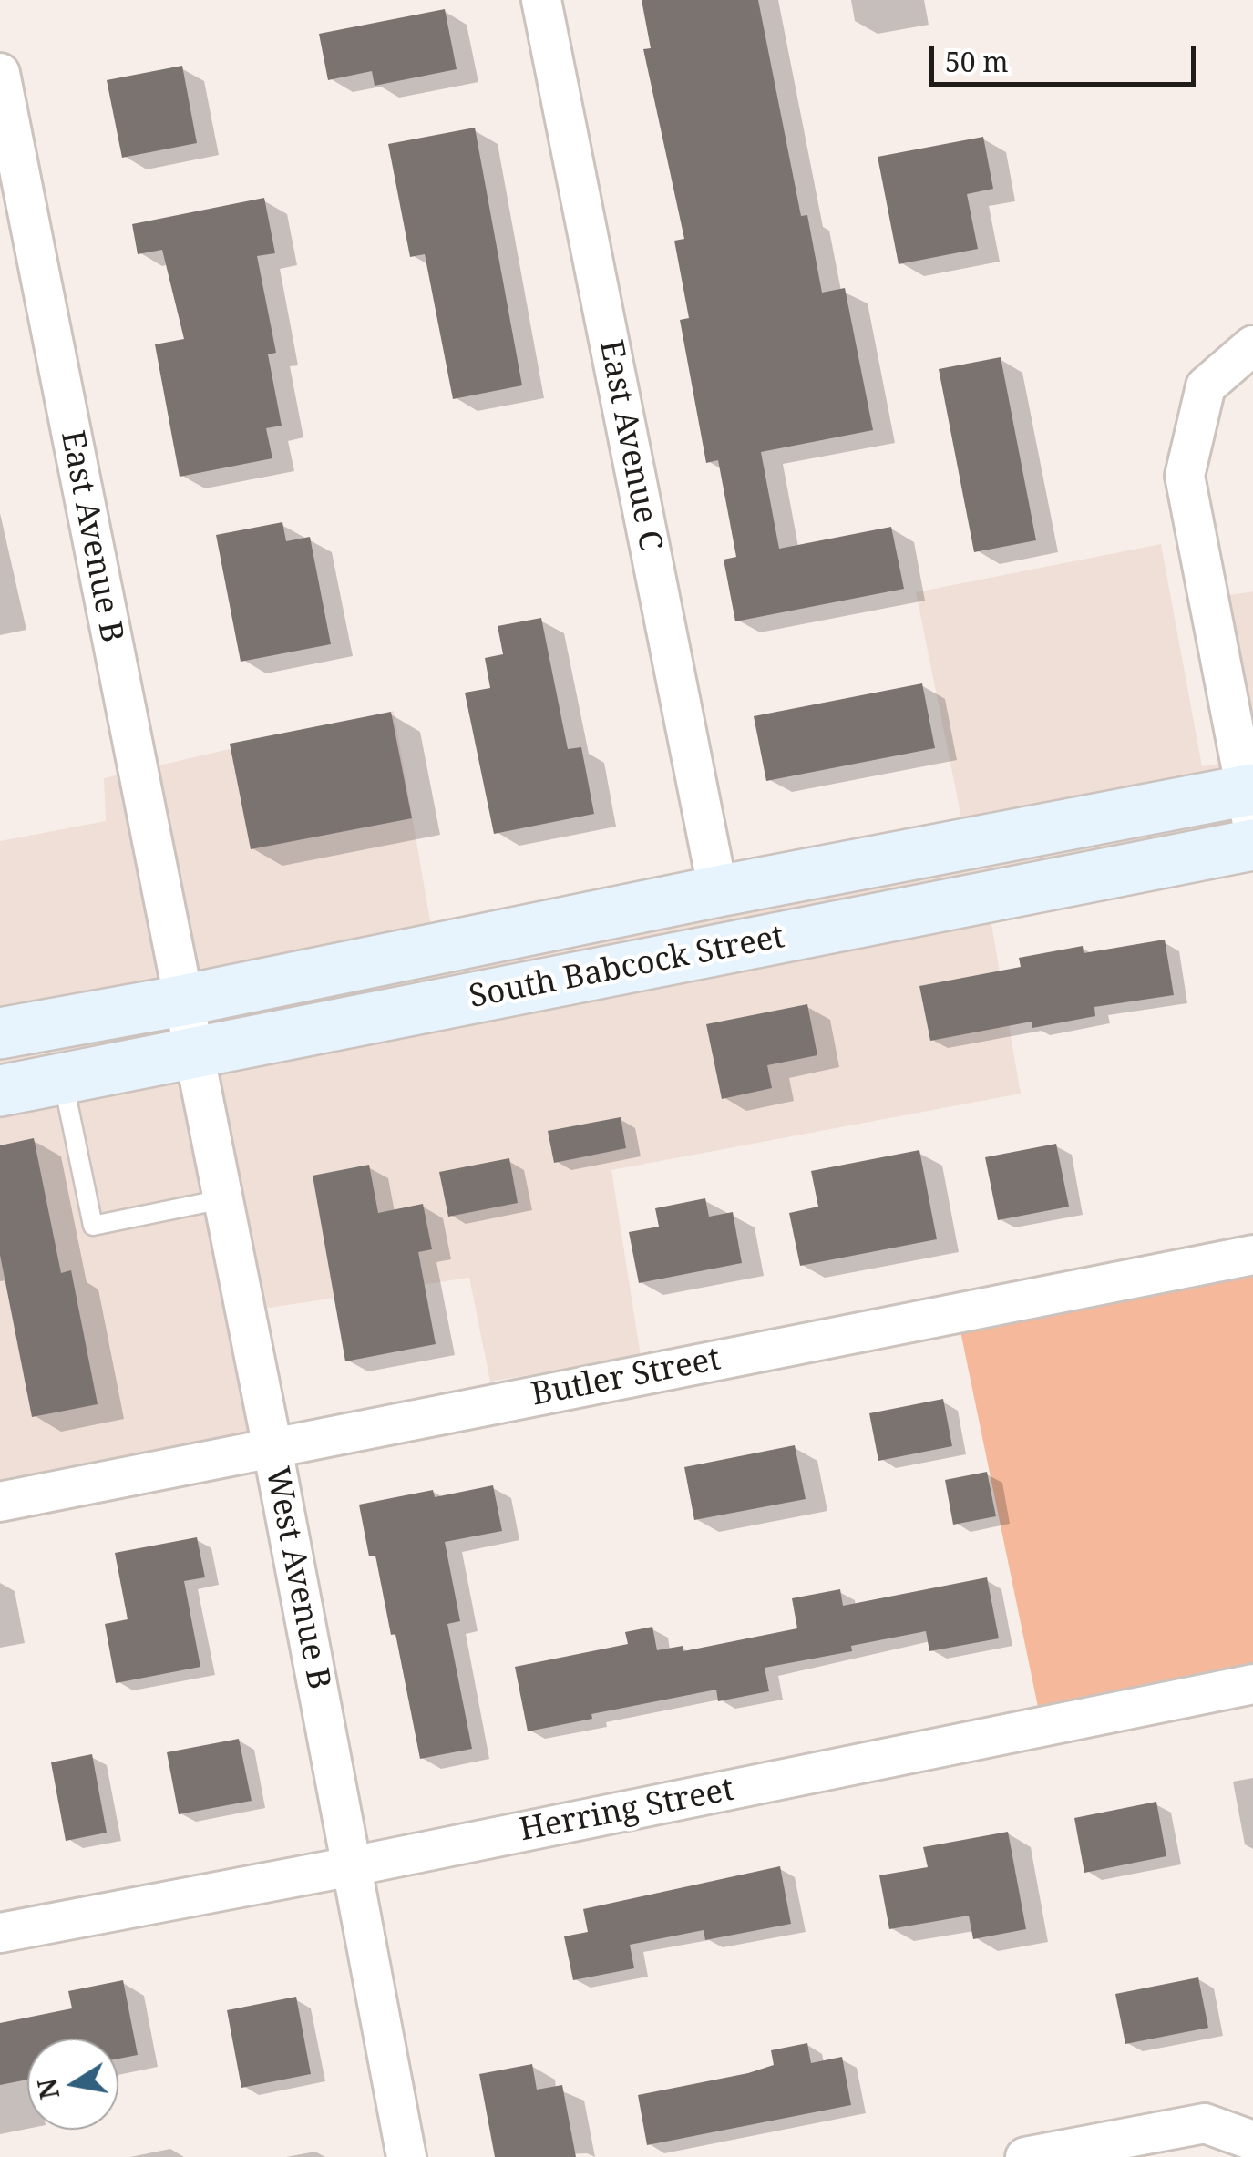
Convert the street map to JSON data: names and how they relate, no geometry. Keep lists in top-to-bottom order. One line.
{"streets":{"main road":["South Babcock Street"],"street":["East Avenue C","East Avenue B","Butler Street","West Avenue B","Herring Street"]},"crossings":[["East Avenue C","South Babcock Street"],["East Avenue B","South Babcock Street"],["East Avenue B","West Avenue B"],["South Babcock Street","West Avenue B"],["Butler Street","West Avenue B"],["West Avenue B","Herring Street"]],"scale_bar":"50 m","north":"left"}
